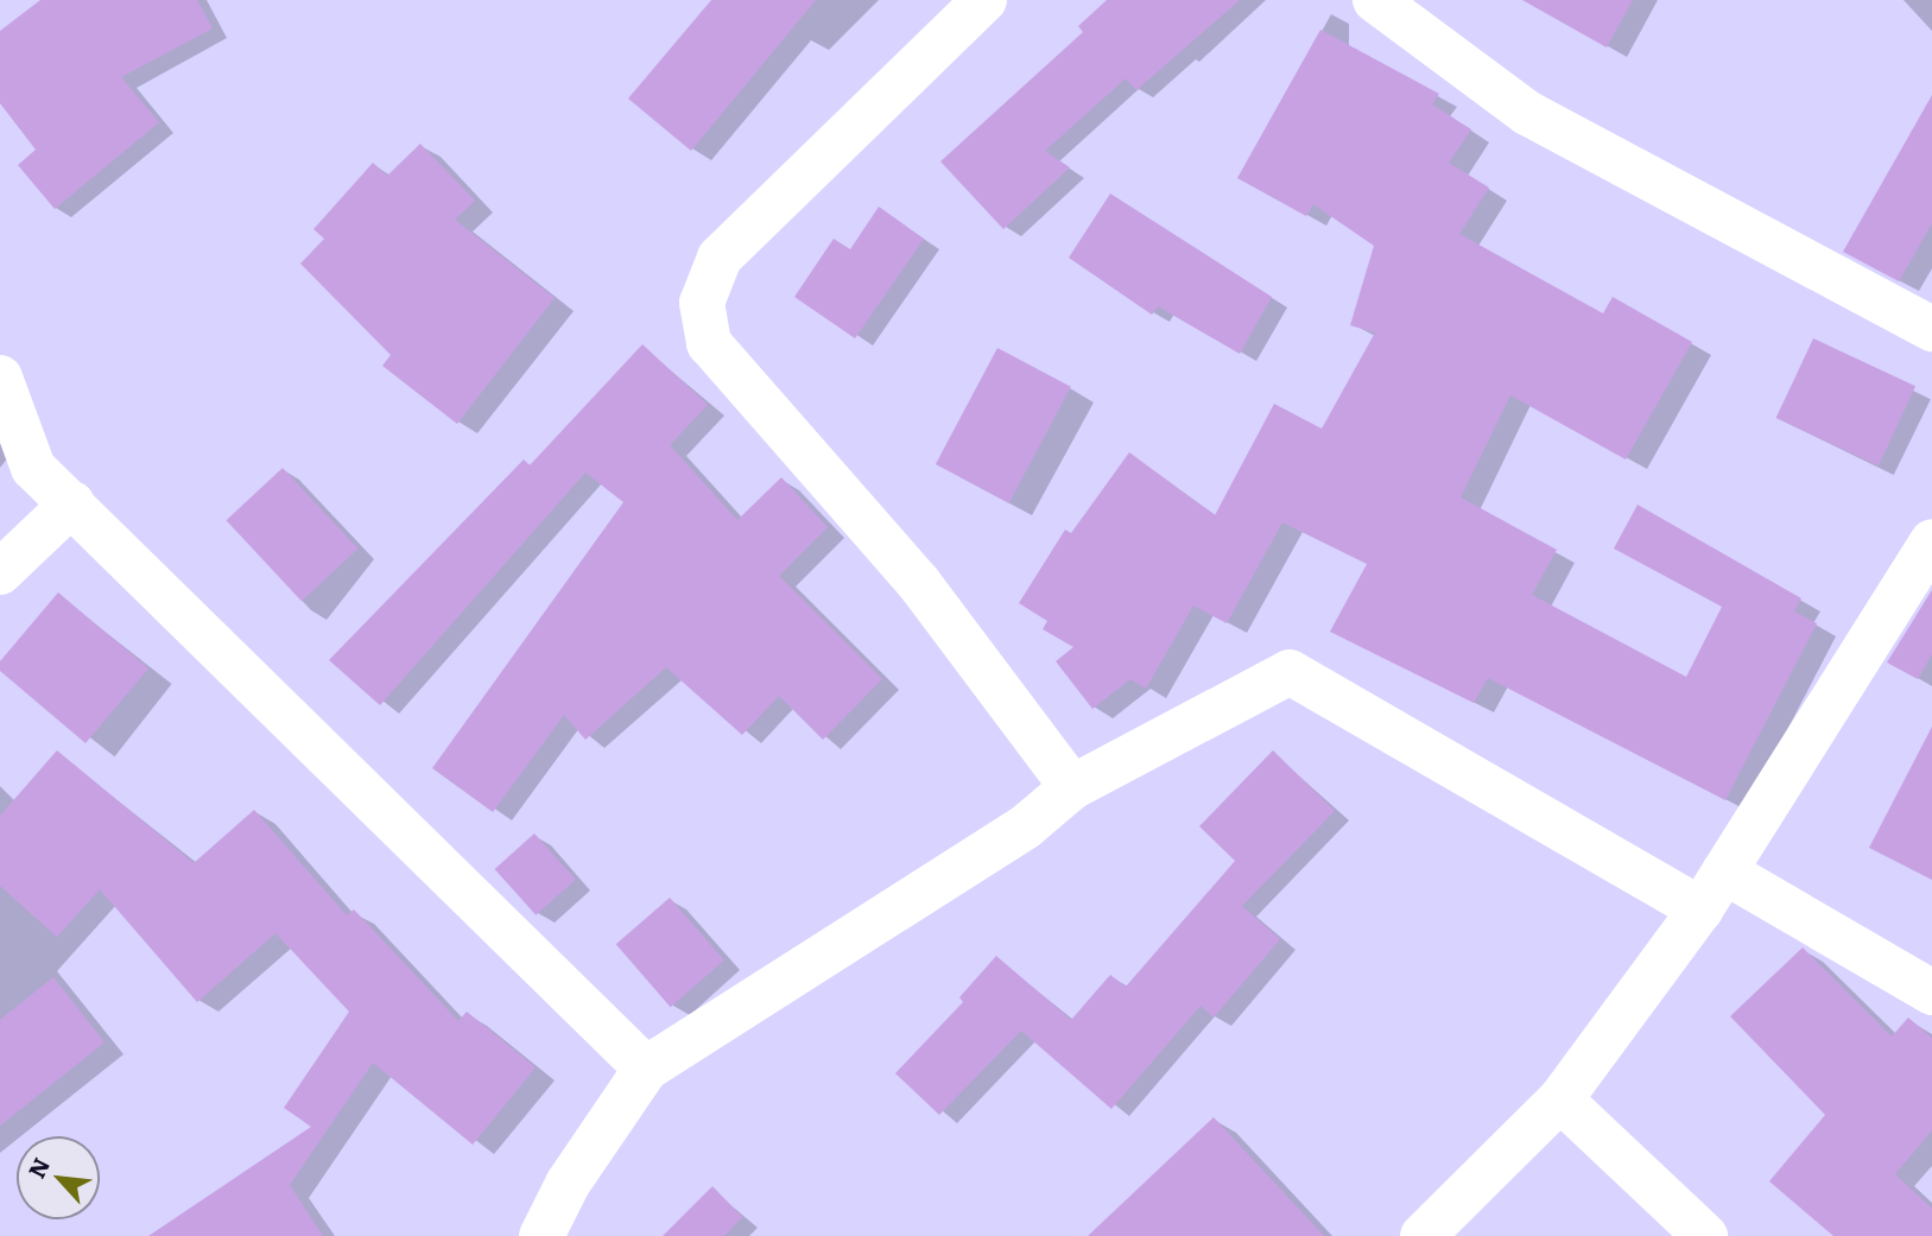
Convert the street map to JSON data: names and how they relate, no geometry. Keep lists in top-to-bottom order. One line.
{"north":"top left"}
